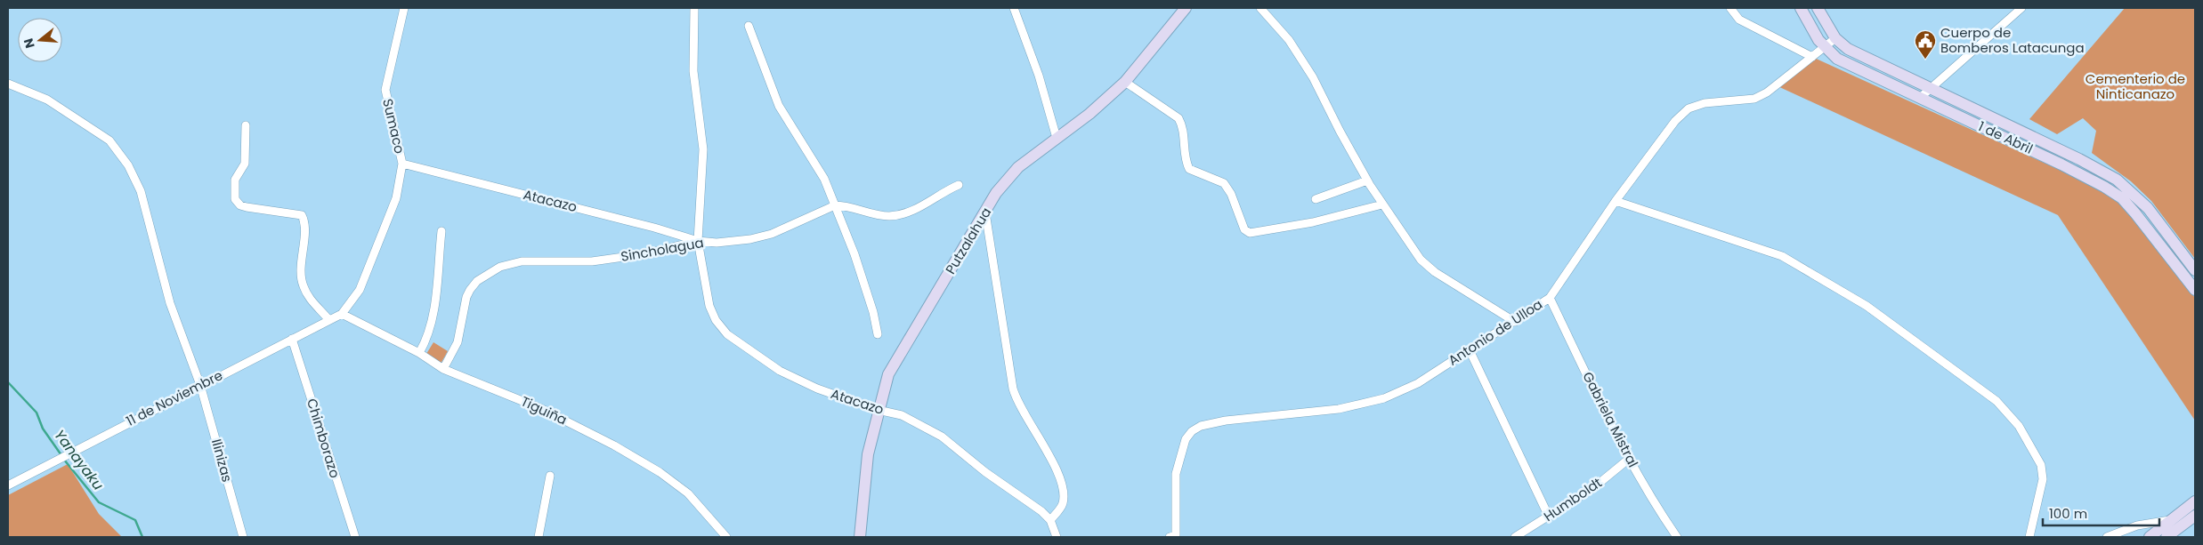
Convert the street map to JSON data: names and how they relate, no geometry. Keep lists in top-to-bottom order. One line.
{"streets":{"street":["Sumaco","1 de Abril","Atacazo","Putzalahua","Sincholagua","Antonio de Ulloa","11 de Noviembre","Tiguiña","Gabriela Mistral","Chimborazo","Ilinizas","Humboldt"]},"crossings":[["Sumaco","Atacazo"],["Sumaco","11 de Noviembre"],["Sumaco","Tiguiña"],["1 de Abril","Antonio de Ulloa"],["Atacazo","Putzalahua"],["Atacazo","Sincholagua"],["Sincholagua","Tiguiña"],["Antonio de Ulloa","Gabriela Mistral"],["11 de Noviembre","Tiguiña"],["11 de Noviembre","Chimborazo"],["11 de Noviembre","Ilinizas"],["Gabriela Mistral","Humboldt"]],"water":["Yanayaku"],"parks":["Cementerio de Ninticanazo"],"places":{"public building":["Cuerpo de Bomberos Latacunga"]},"scale_bar":"100 m","north":"left"}
